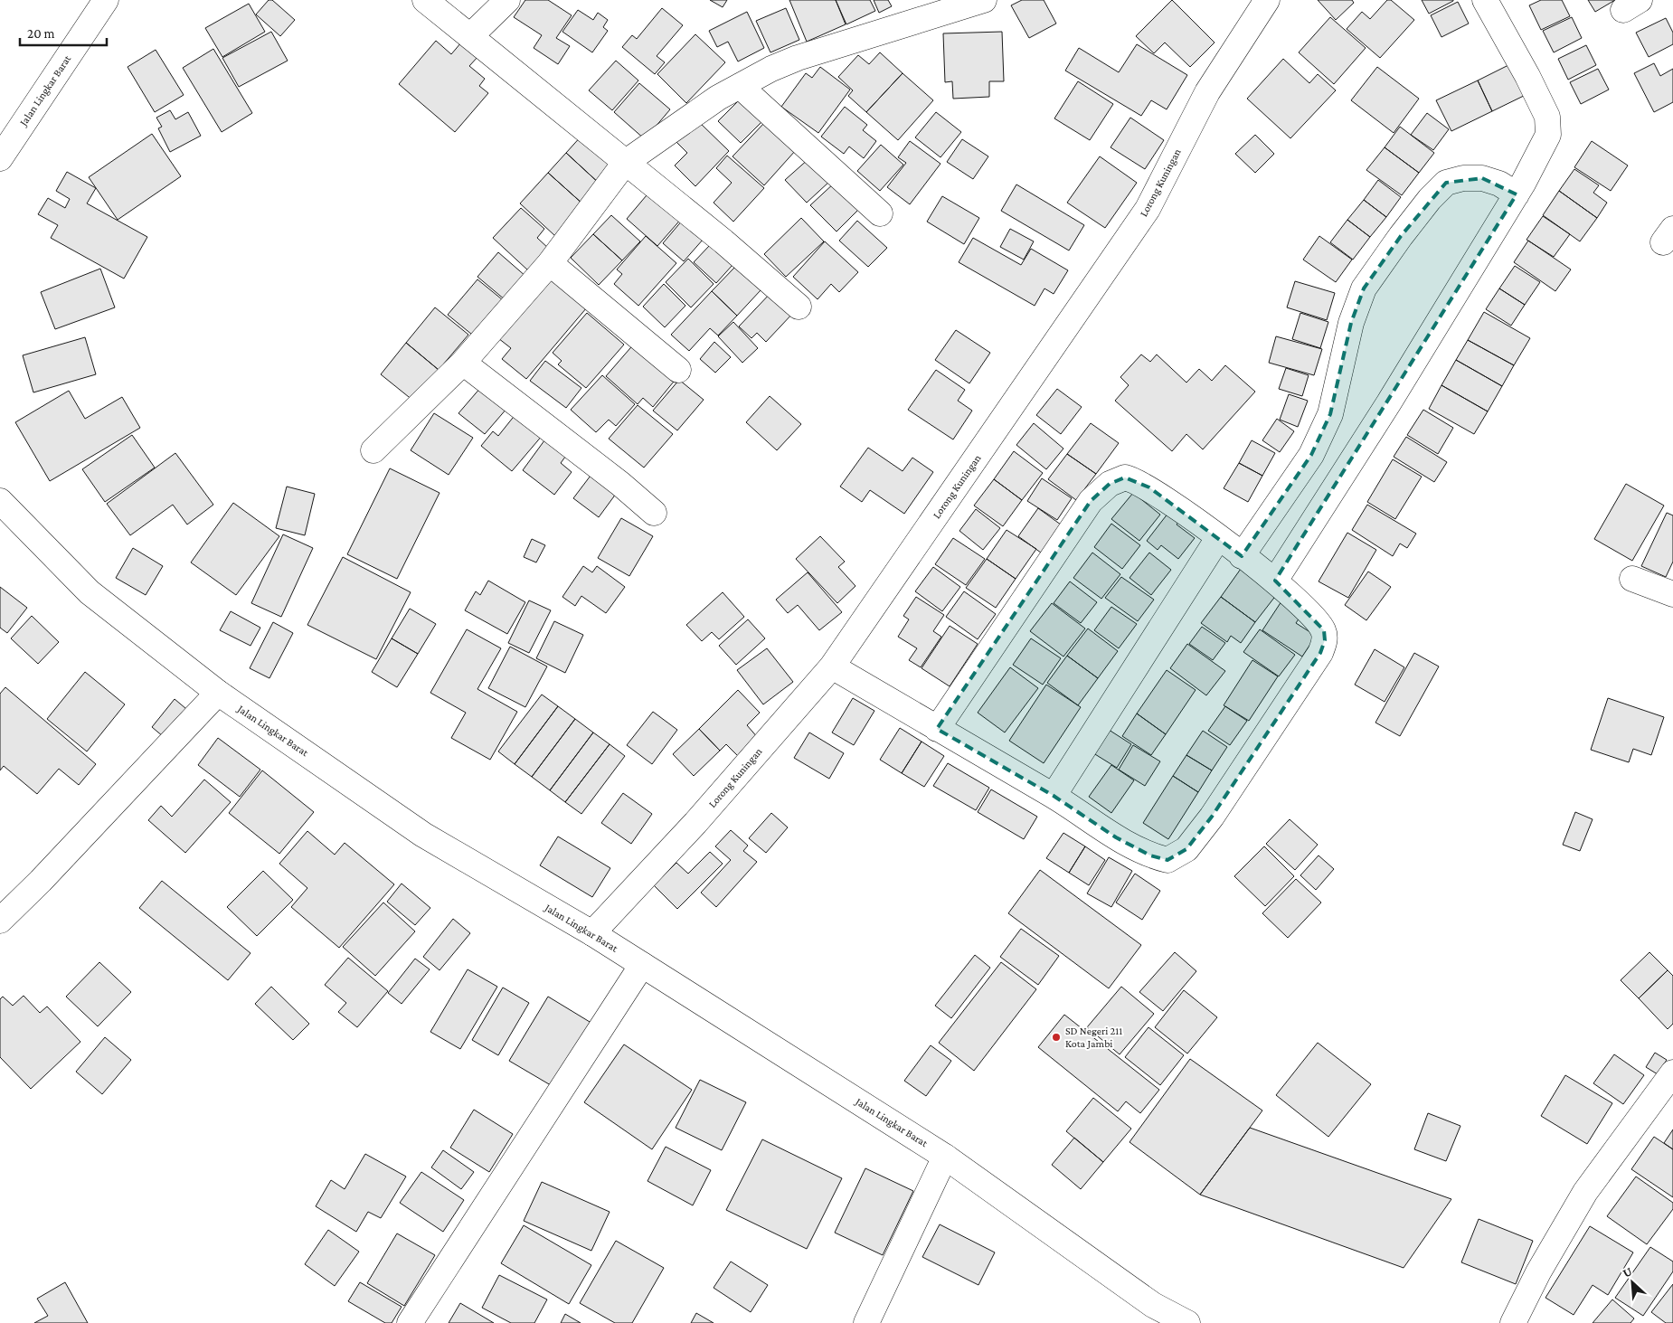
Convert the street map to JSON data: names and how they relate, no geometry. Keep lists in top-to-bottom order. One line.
{"streets":{"main road":["Jalan Lingkar Barat","Lorong Kuningan"]},"crossings":[["Jalan Lingkar Barat","Lorong Kuningan"]],"places":["SD Negeri 211 Kota Jambi"],"scale_bar":"20 m","north":"top left"}
